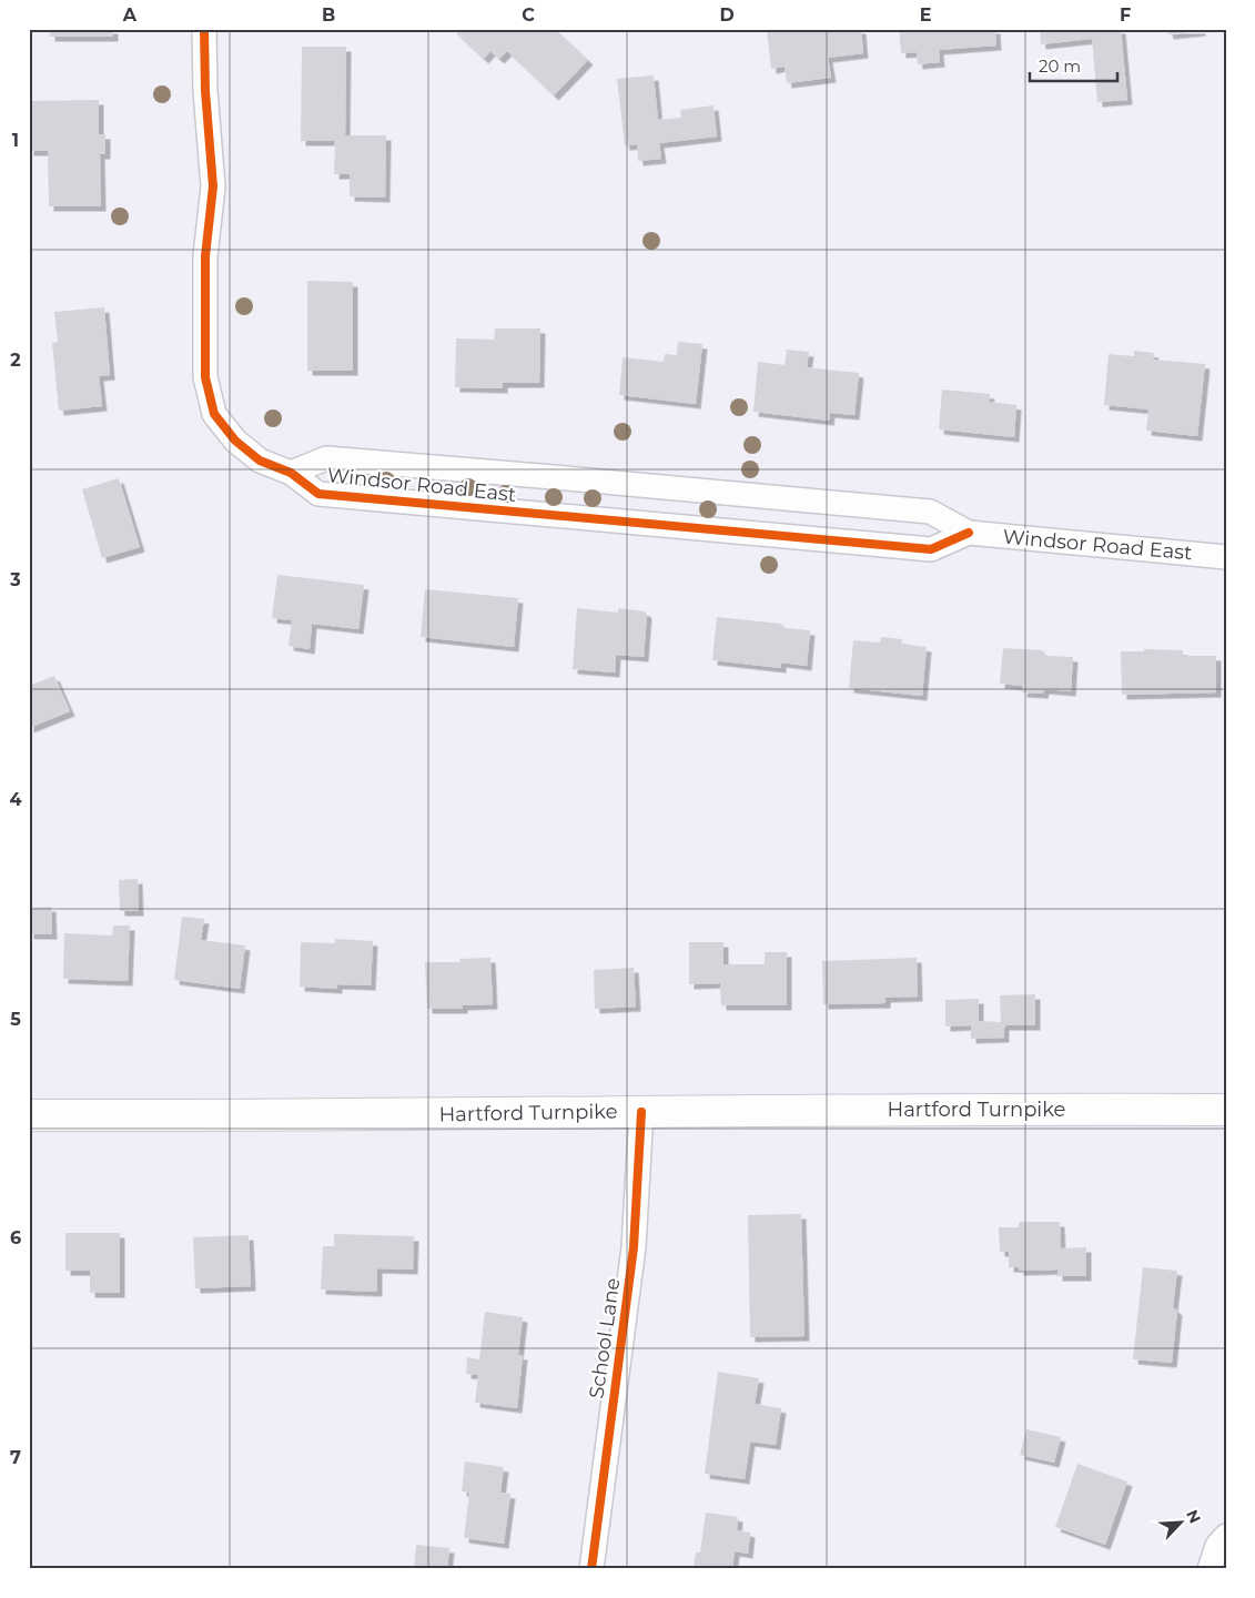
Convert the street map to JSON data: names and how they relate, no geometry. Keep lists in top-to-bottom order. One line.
{"streets":{"main road":["Hartford Turnpike"],"street":["Windsor Road East","School Lane"]},"crossings":[["Hartford Turnpike","School Lane"]],"scale_bar":"20 m","north":"top right","grid":{"columns":["A","B","C","D","E","F"],"rows":["1","2","3","4","5","6","7"]}}
